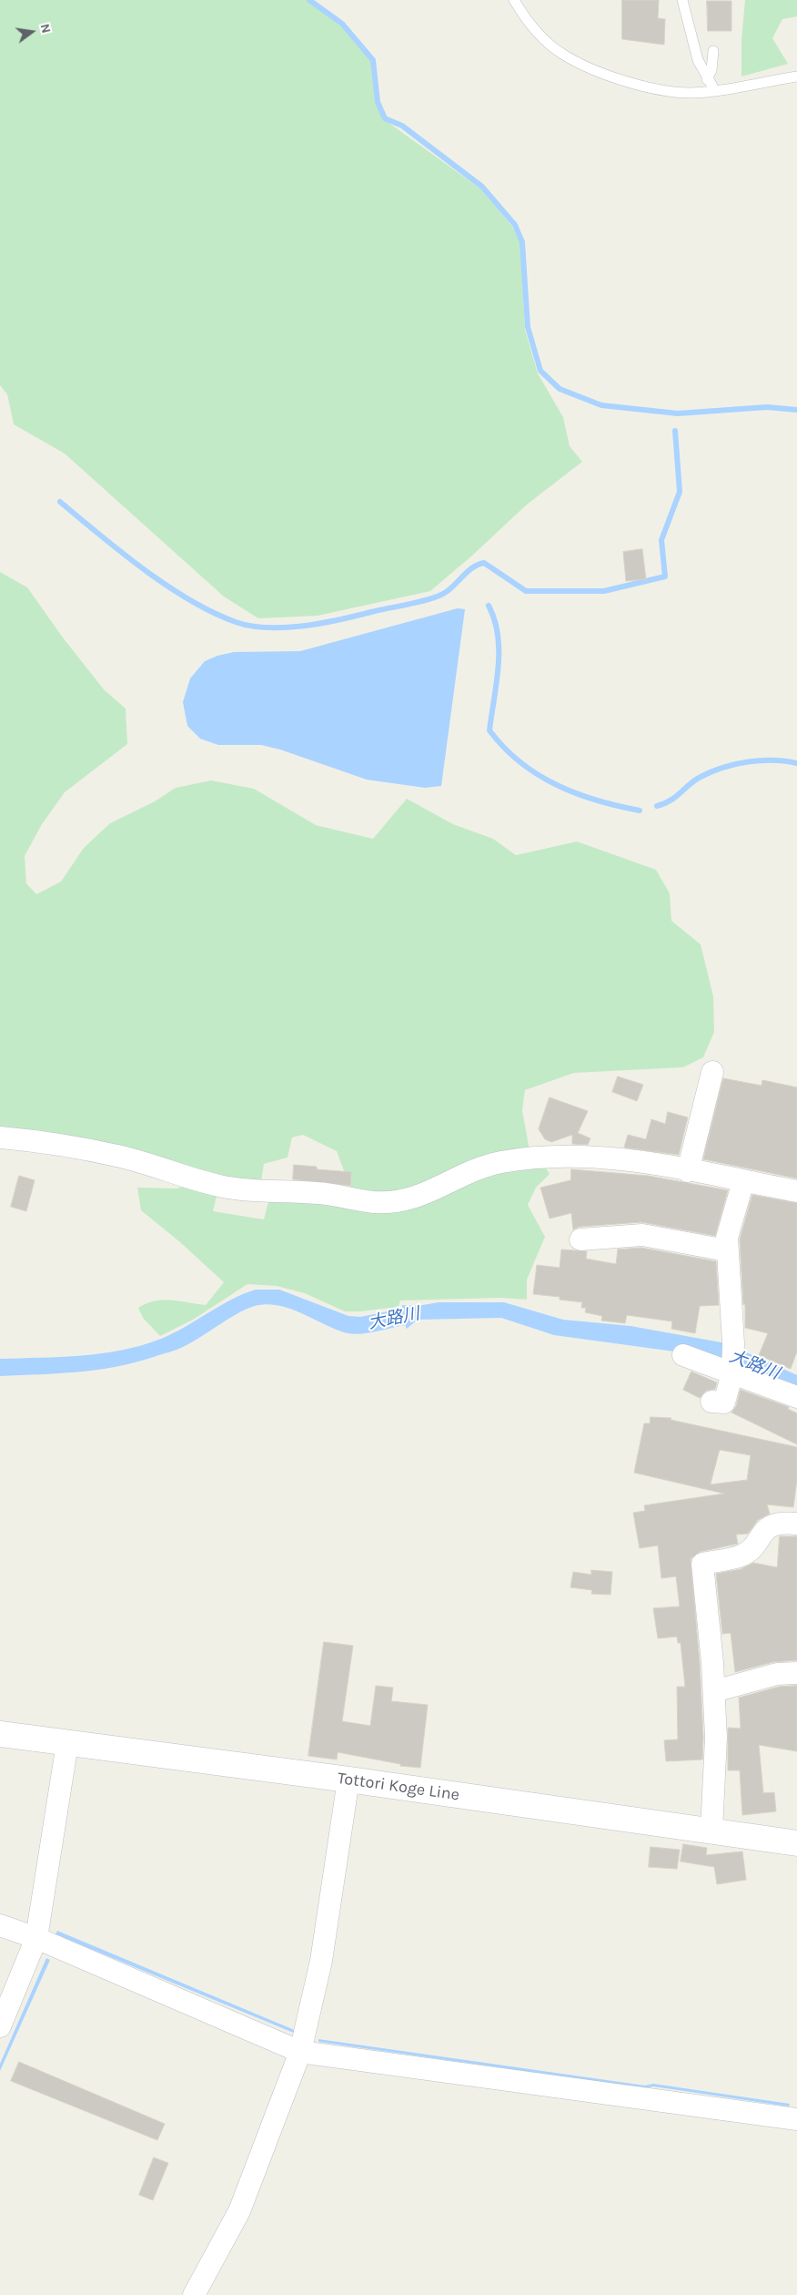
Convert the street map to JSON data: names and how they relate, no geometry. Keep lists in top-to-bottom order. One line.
{"streets":{"main road":["Tottori Koge Line"]},"water":["大路川"],"north":"right"}
